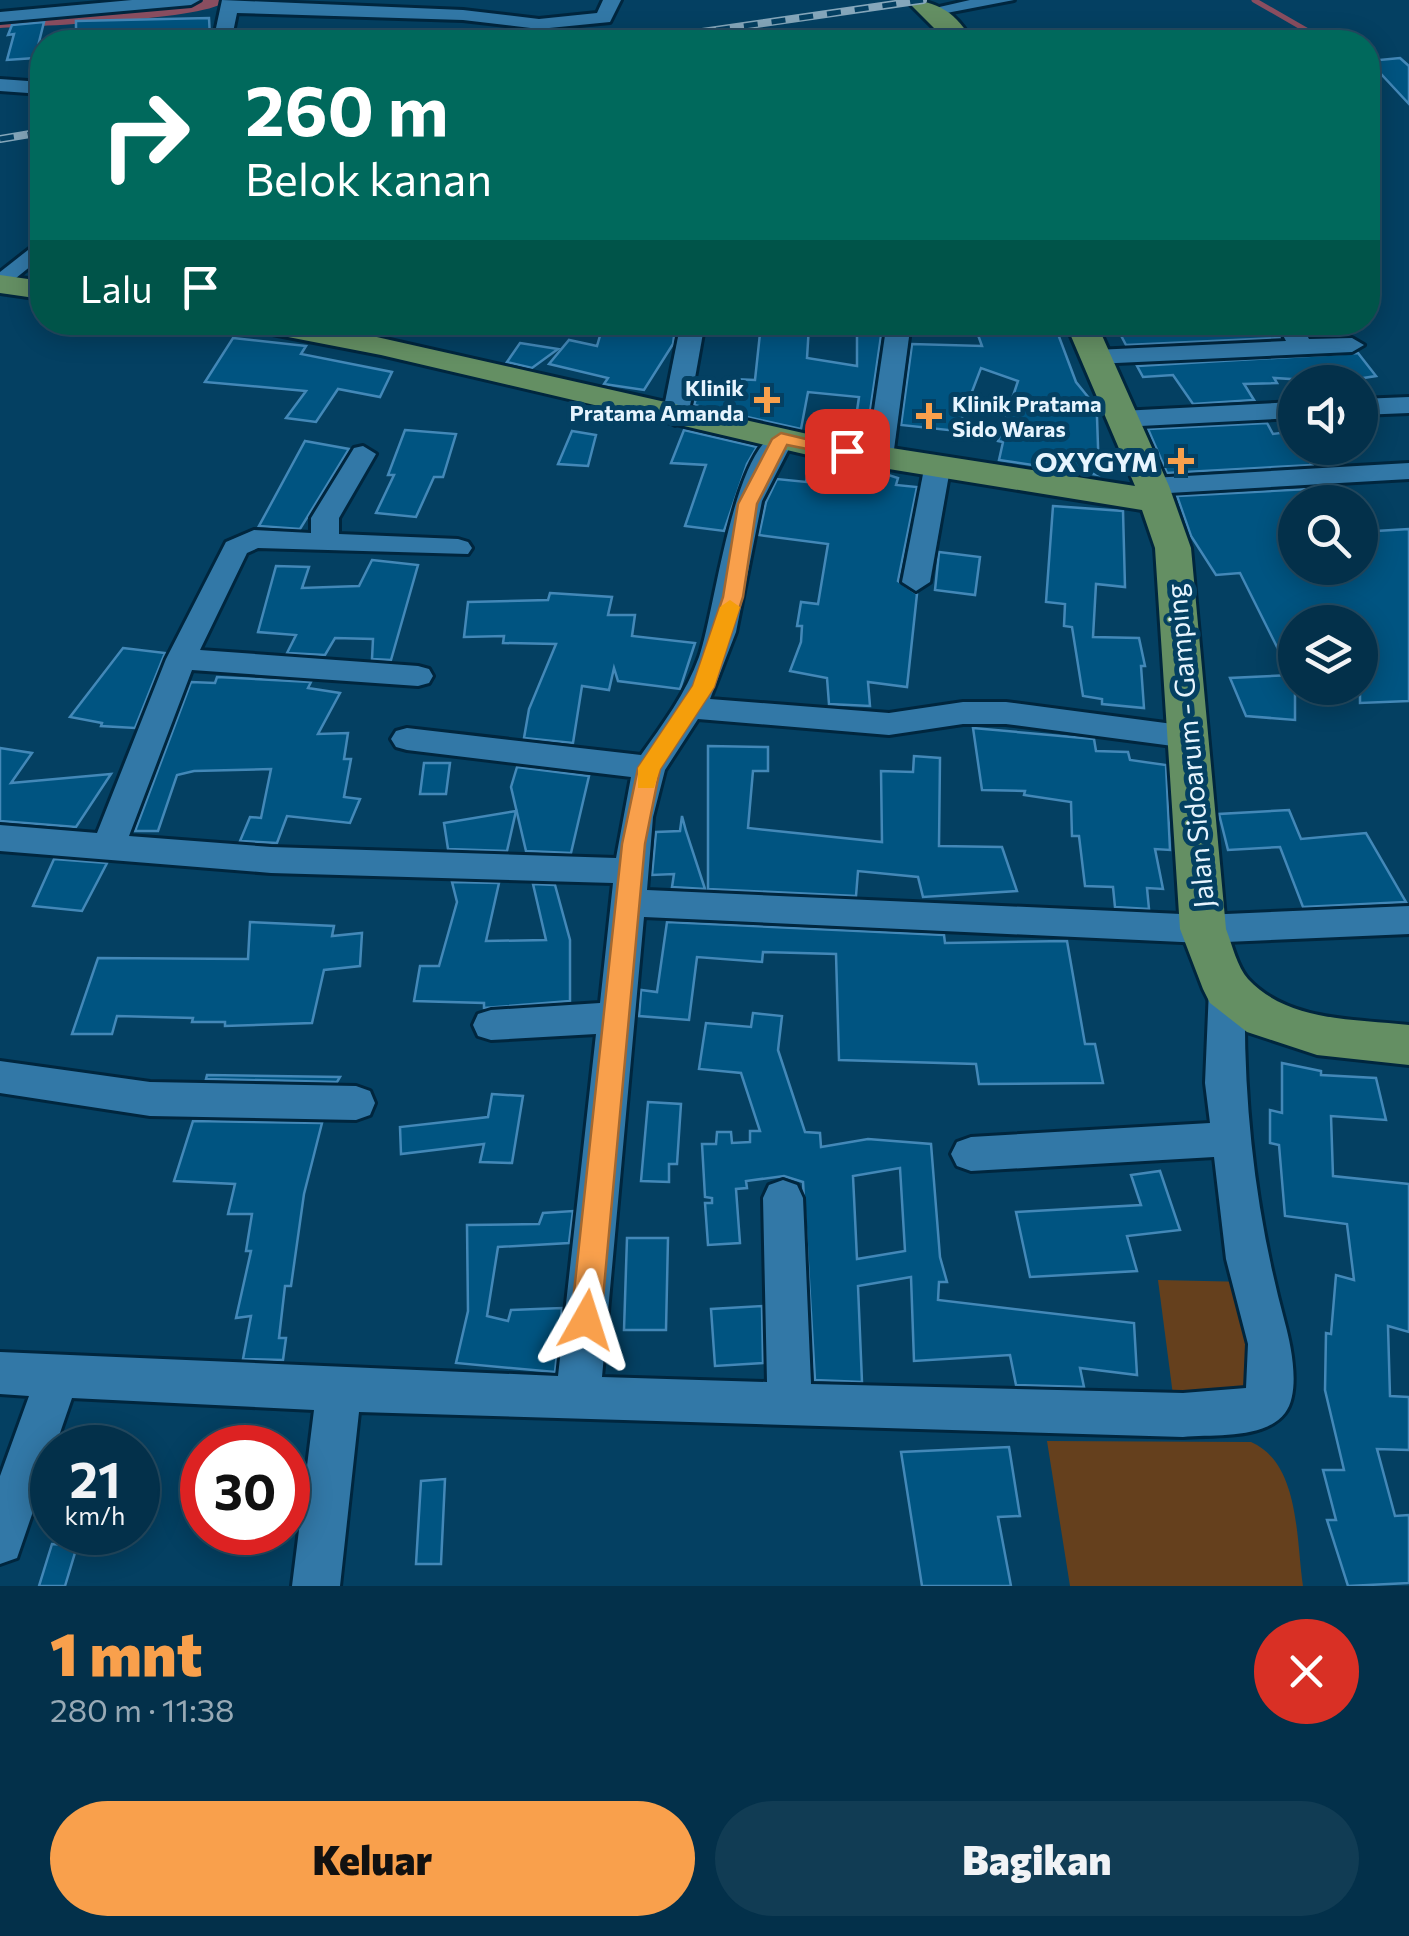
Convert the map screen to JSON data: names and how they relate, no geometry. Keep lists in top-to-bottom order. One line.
{"streets":{"main road":["Jalan Sidoarum - Gamping"]},"places":{"health":["Klinik Pratama Amanda","Klinik Pratama Sido Waras","OXYGYM"]},"page":{"turn":["260 m","Belok kanan"],"then":"Lalu","speed":"21 km/h","limit":"30","heading":["1 mnt","280 m · 11:38"],"buttons":["Keluar","Bagikan"]}}
